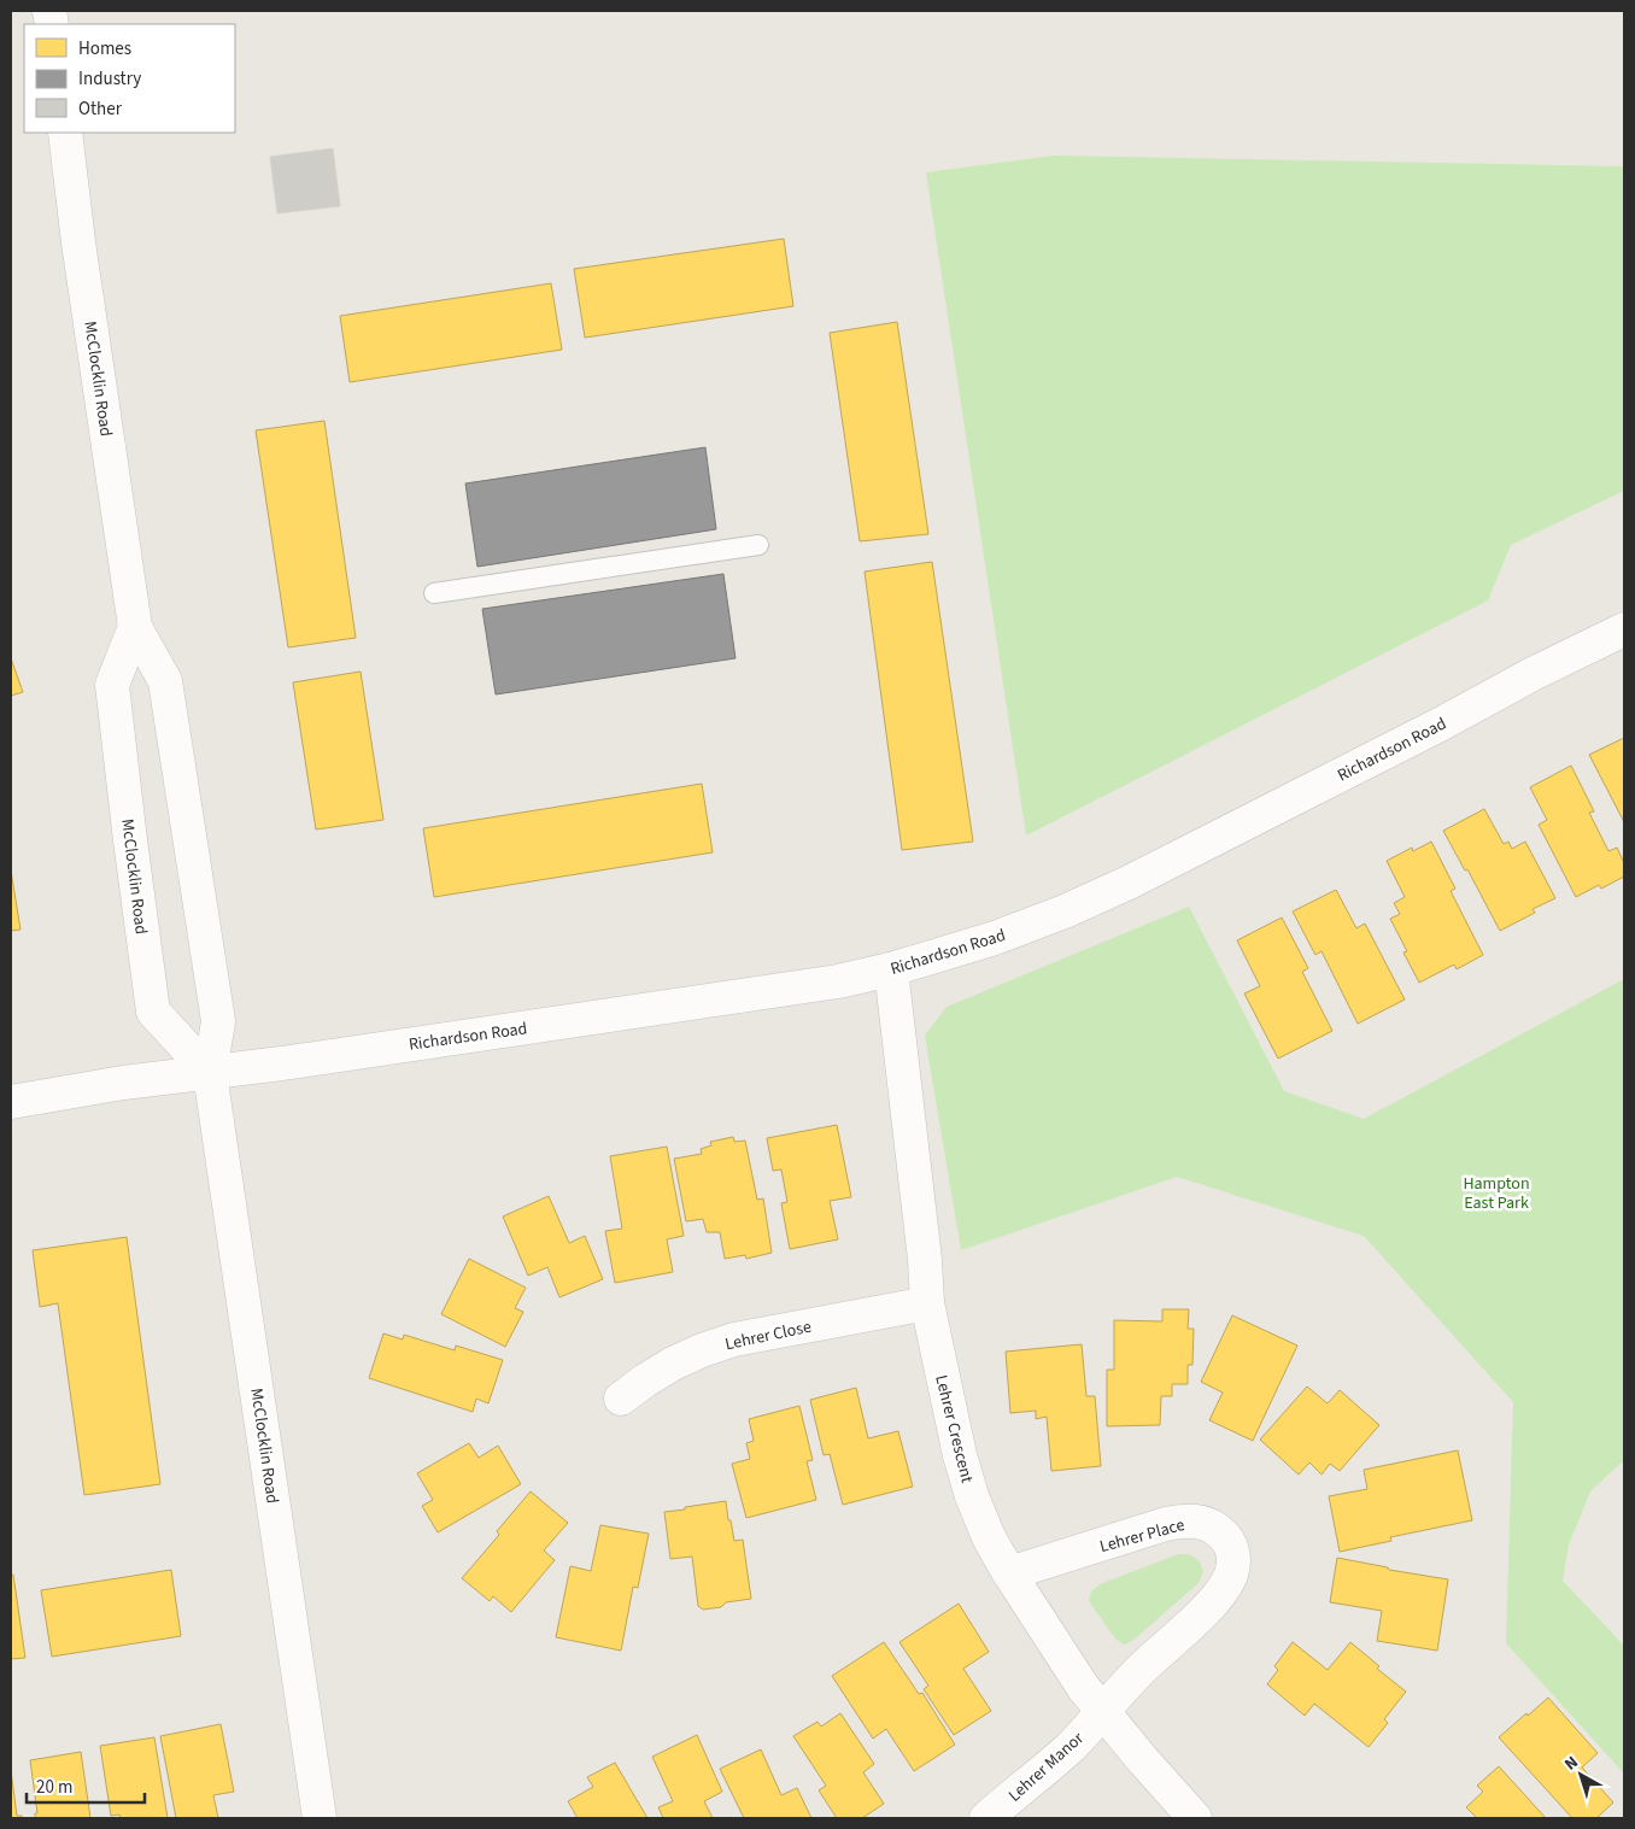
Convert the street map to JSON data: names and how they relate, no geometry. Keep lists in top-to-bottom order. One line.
{"streets":{"street":["McClocklin Road","Richardson Road","Lehrer Close","Lehrer Crescent","Lehrer Place","Lehrer Manor"]},"crossings":[["McClocklin Road","Richardson Road"],["Richardson Road","Lehrer Crescent"],["Lehrer Close","Lehrer Crescent"],["Lehrer Crescent","Lehrer Place"],["Lehrer Crescent","Lehrer Manor"],["Lehrer Place","Lehrer Manor"]],"parks":["Hampton East Park"],"legend":["Homes","Industry","Other"],"scale_bar":"20 m","north":"top left"}
